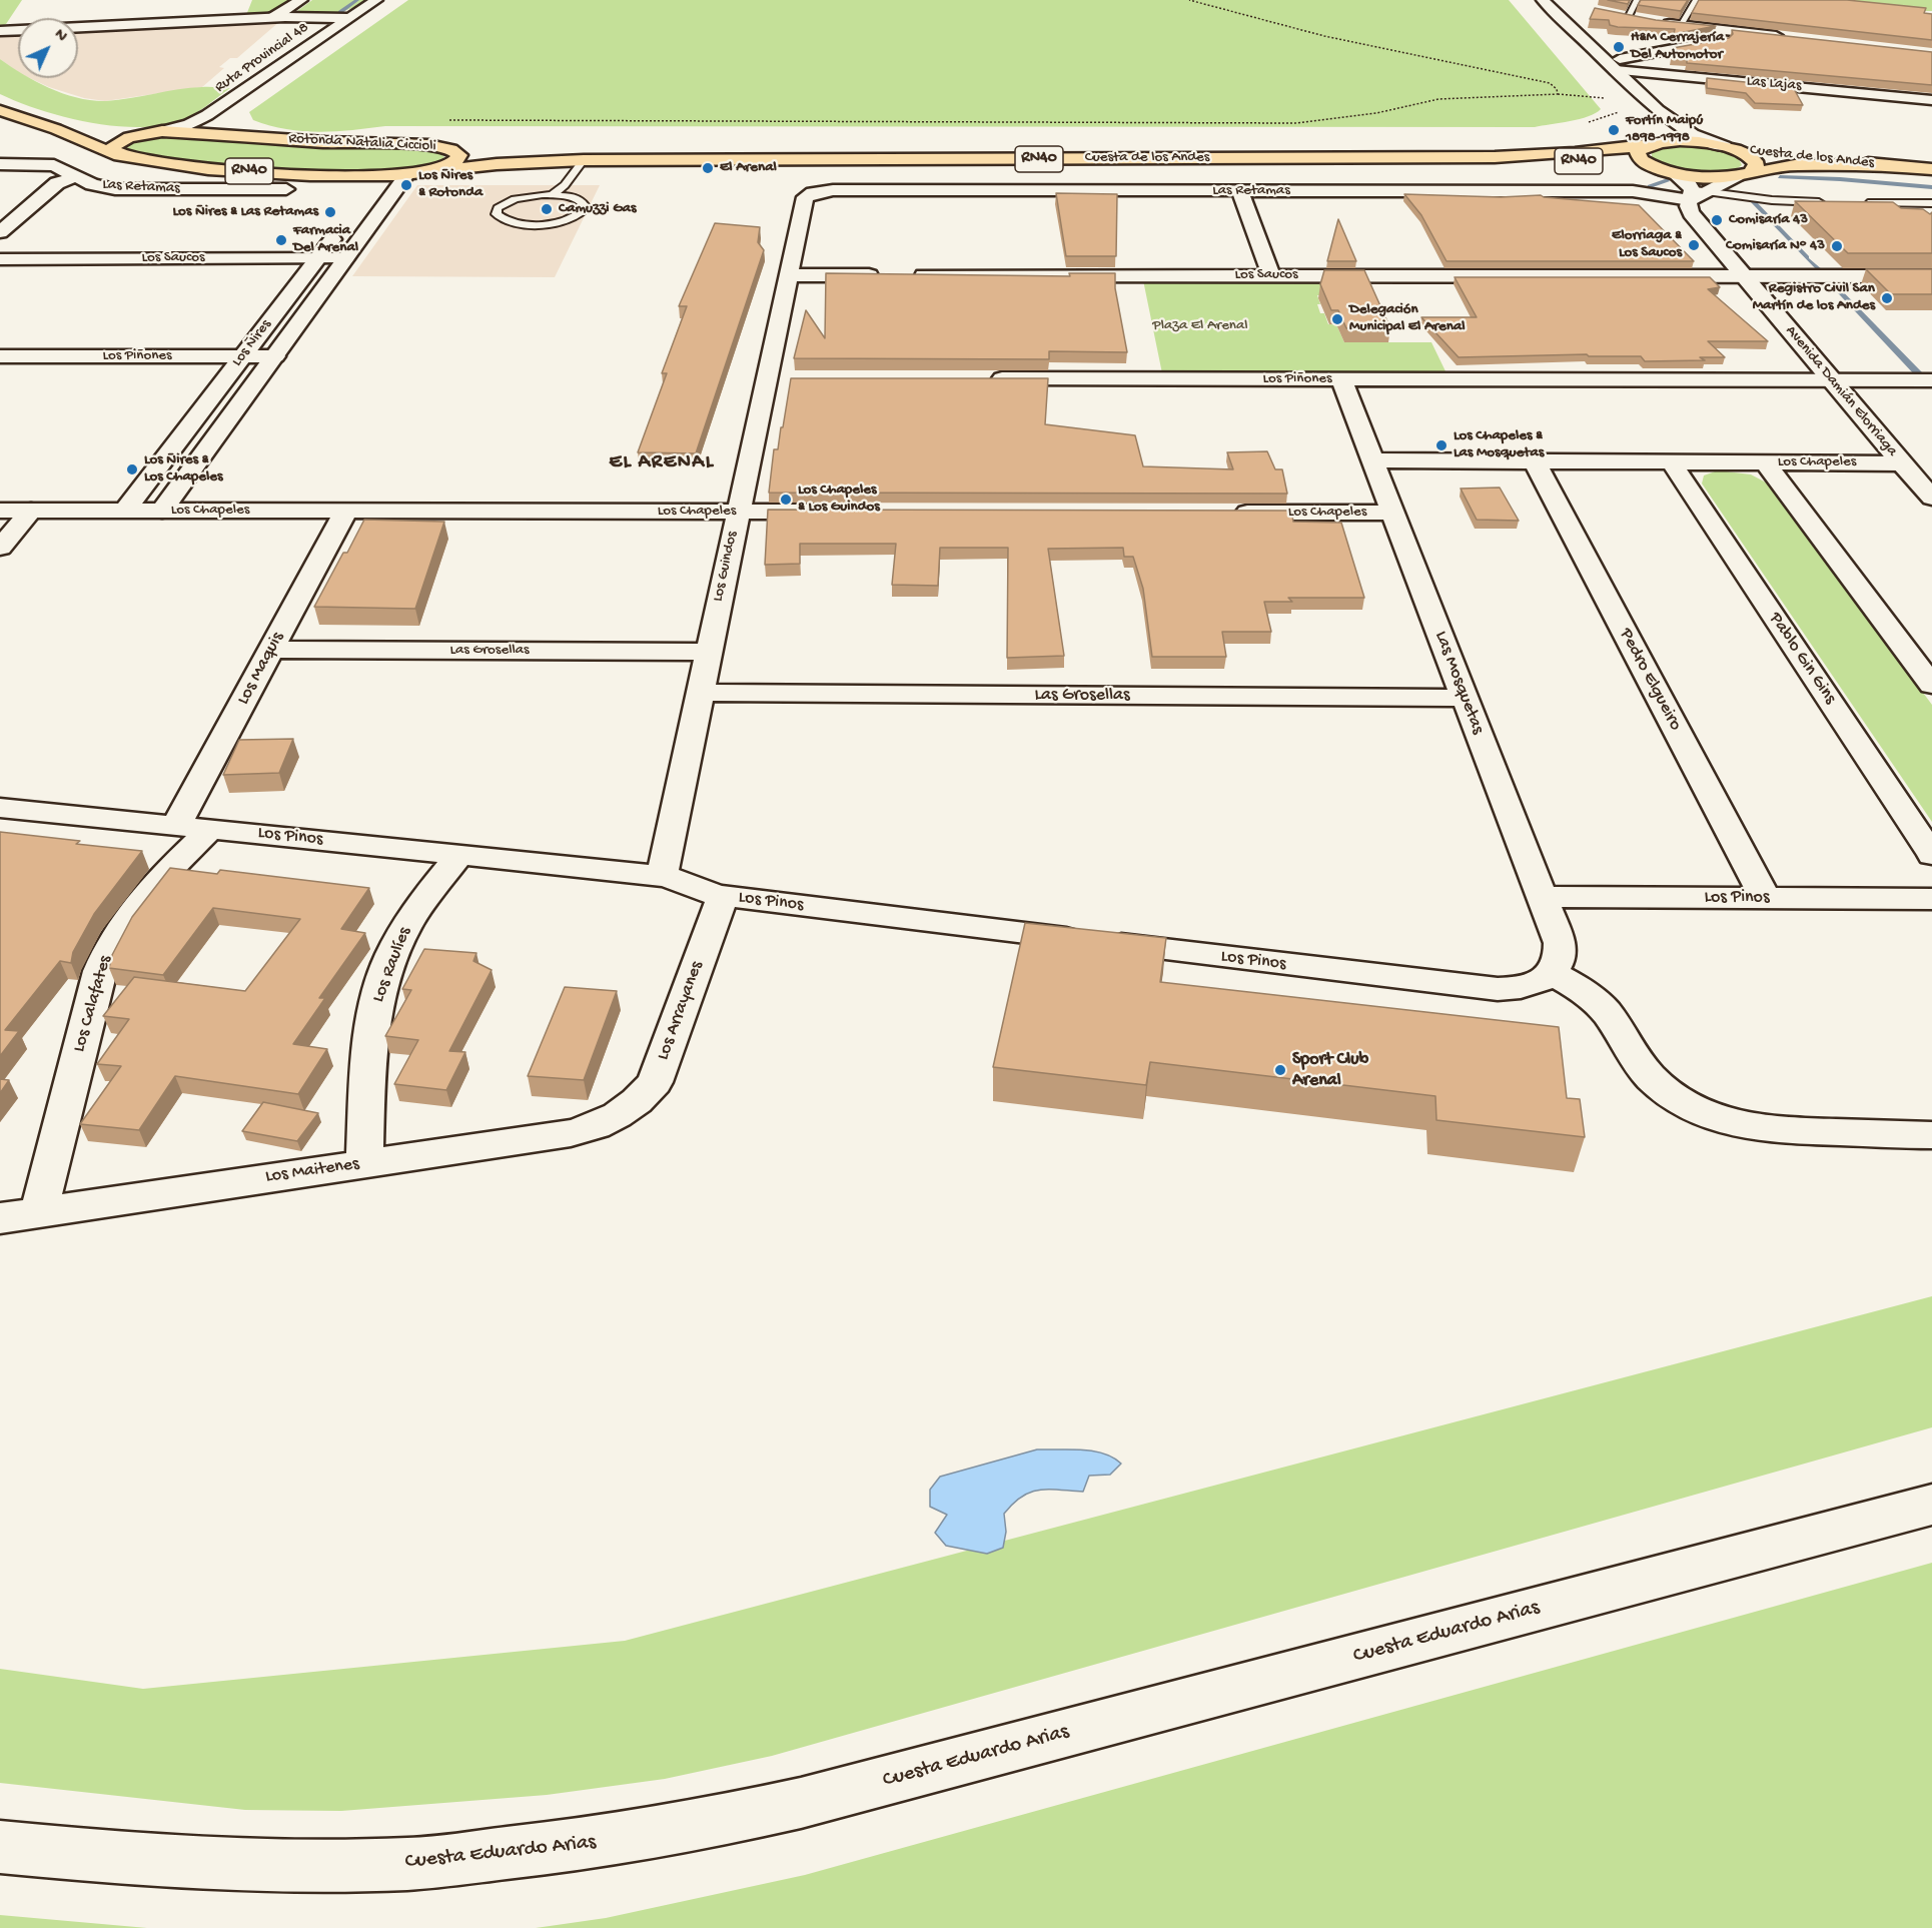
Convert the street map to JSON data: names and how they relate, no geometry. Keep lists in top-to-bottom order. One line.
{"streets":{"main road":["Rotonda Natalia Ciccioli","Cuesta de los Andes","RN40"],"street":["Ruta Provincial 48","Las Lajas","Las Retamas","Los Saucos","Los Ñires","Los Piñones","Avenida Damián Elorriaga","Los Chapeles","Los Guindos","Las Grosellas","Pablo Gin Gins","Los Maquis","Pedro Elgueiro","Las Mosquetas","Los Pinos","Los Raulíes","Los Calafates","Los Arrayanes","Los Maitenes","Cuesta Eduardo Arias"]},"crossings":[["Ruta Provincial 48","Rotonda Natalia Ciccioli"],["Ruta Provincial 48","RN40"],["Rotonda Natalia Ciccioli","Cuesta de los Andes"],["Rotonda Natalia Ciccioli","RN40"],["Rotonda Natalia Ciccioli","Los Ñires"],["Cuesta de los Andes","RN40"],["Cuesta de los Andes","Los Ñires"],["Cuesta de los Andes","Avenida Damián Elorriaga"],["RN40","Avenida Damián Elorriaga"],["Las Retamas","Avenida Damián Elorriaga"],["Las Retamas","Los Guindos"],["Los Saucos","Los Ñires"],["Los Saucos","Avenida Damián Elorriaga"],["Los Ñires","Los Piñones"],["Los Ñires","Los Chapeles"],["Los Piñones","Avenida Damián Elorriaga"],["Los Piñones","Las Mosquetas"],["Avenida Damián Elorriaga","Los Chapeles"],["Los Chapeles","Los Guindos"],["Los Chapeles","Pablo Gin Gins"],["Los Chapeles","Los Maquis"],["Los Chapeles","Pedro Elgueiro"],["Los Chapeles","Las Mosquetas"],["Los Guindos","Las Grosellas"],["Los Guindos","Los Pinos"],["Las Grosellas","Los Maquis"],["Las Grosellas","Las Mosquetas"],["Los Maquis","Los Pinos"],["Pedro Elgueiro","Los Pinos"],["Las Mosquetas","Los Pinos"],["Los Pinos","Los Raulíes"],["Los Pinos","Los Calafates"],["Los Pinos","Los Arrayanes"],["Los Raulíes","Los Maitenes"],["Los Calafates","Los Maitenes"],["Los Arrayanes","Los Maitenes"]],"districts":["EL ARENAL"],"parks":["Plaza El Arenal"],"places":["H&M Cerrajería Del Automotor","Fortín Maipú 1898-1998","El Arenal","Los Ñires & Rotonda","Camuzzi Gas","Los Ñires & Las Retamas","Comisaría 43","Farmacia Del Arenal","Elorriaga & Los Saucos","Comisaría N° 43","Registro Civil San Martín de los Andes","Delegación Municipal El Arenal","Los Chapeles & Las Mosquetas","Los Ñires & Los Chapeles","Los Chapeles & Los Guindos","Sport Club Arenal"],"north":"top right"}
